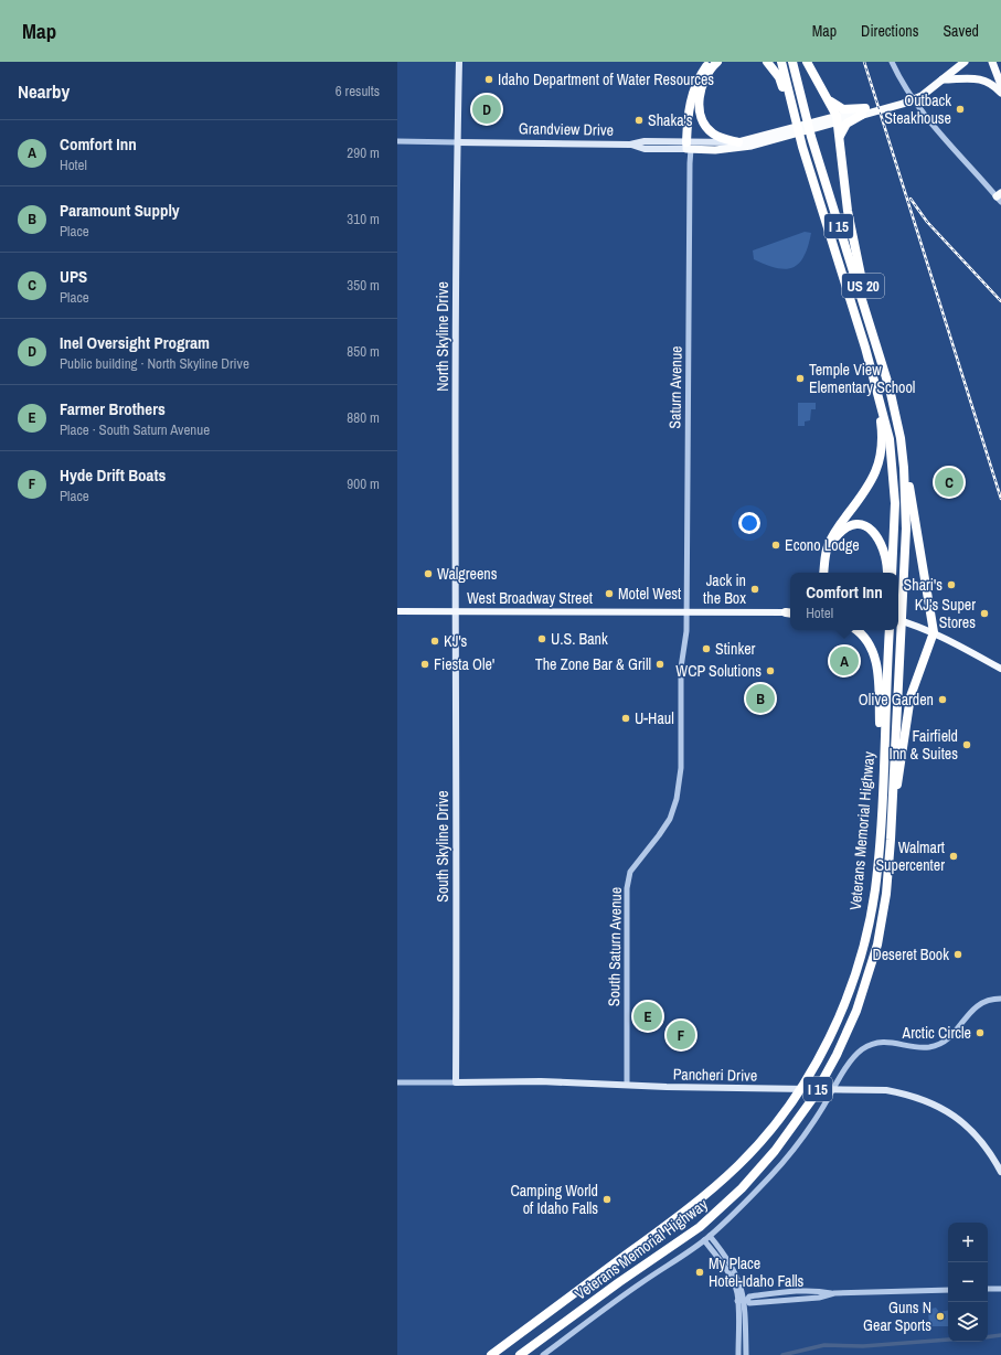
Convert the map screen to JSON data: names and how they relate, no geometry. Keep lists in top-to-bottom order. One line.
{"streets":{"highway":["Grandview Drive","I 15","US 20","Veterans Memorial Highway"],"main road":["North Skyline Drive","West Broadway Street","South Skyline Drive","Pancheri Drive"],"street":["Saturn Avenue","South Saturn Avenue"]},"crossings":[["Grandview Drive","North Skyline Drive"],["Grandview Drive","Saturn Avenue"],["US 20","Veterans Memorial Highway"],["North Skyline Drive","West Broadway Street"],["North Skyline Drive","South Skyline Drive"],["Saturn Avenue","West Broadway Street"],["Saturn Avenue","South Saturn Avenue"],["West Broadway Street","South Skyline Drive"],["West Broadway Street","South Saturn Avenue"],["South Skyline Drive","Pancheri Drive"],["South Saturn Avenue","Pancheri Drive"]],"places":["Idaho Department of Water Resources","Outback Steakhouse","Shaka's","Temple View Elementary School","Econo Lodge","Walgreens","Shari's","Jack in the Box","Motel West","KJ’s Super Stores","U.S. Bank","KJ's","Stinker","Fiesta Ole'","The Zone Bar & Grill","WCP Solutions","Olive Garden","U-Haul","Fairfield Inn & Suites","Walmart Supercenter","Deseret Book","Arctic Circle","Camping World of Idaho Falls","My Place Hotel-Idaho Falls","Guns N Gear Sports"],"page":{"header":"Map","nav":["Map","Directions","Saved"],"heading":["Nearby","6 results"],"pins":["D","C","A","B","E","F"],"list":[{"mark":"A","name":"Comfort Inn","note":"Hotel","value":"290 m"},{"mark":"B","name":"Paramount Supply","note":"Place","value":"310 m"},{"mark":"C","name":"UPS","note":"Place","value":"350 m"},{"mark":"D","name":"Inel Oversight Program","note":"Public building · North Skyline Drive","value":"850 m"},{"mark":"E","name":"Farmer Brothers","note":"Place · South Saturn Avenue","value":"880 m"},{"mark":"F","name":"Hyde Drift Boats","note":"Place","value":"900 m"}],"popup":["Comfort Inn","Hotel"],"map_buttons":["+","−"]}}
